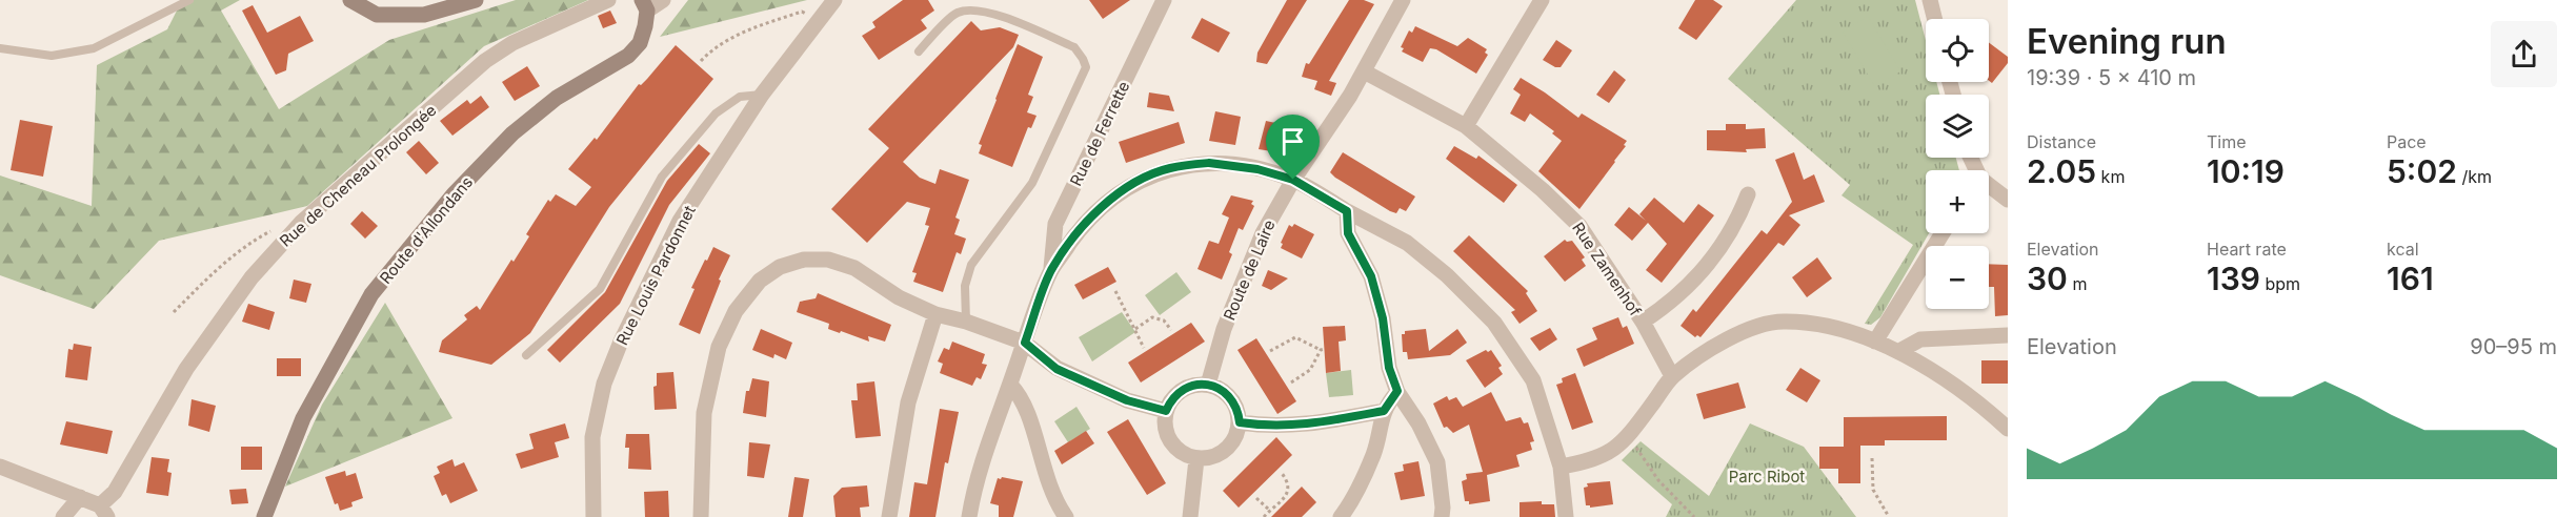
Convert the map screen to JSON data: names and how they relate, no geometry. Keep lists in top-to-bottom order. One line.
{"streets":{"main road":["Route d'Allondans"],"street":["Rue de Ferrette","Rue de Cheneau Prolongée","Rue Zamenhof","Route de Laire","Rue Louis Pardonnet"]},"crossings":[["Rue Zamenhof","Route de Laire"]],"parks":["Parc Ribot"],"page":{"heading":["Evening run","19:39 · 5 × 410 m"],"map_buttons":["+","−"],"stats":[["Distance","2.05 km"],["Time","10:19"],["Pace","5:02 /km"],["Elevation","30 m"],["Heart rate","139 bpm"],["kcal","161"]],"chart":["Elevation","90–95 m"]}}
